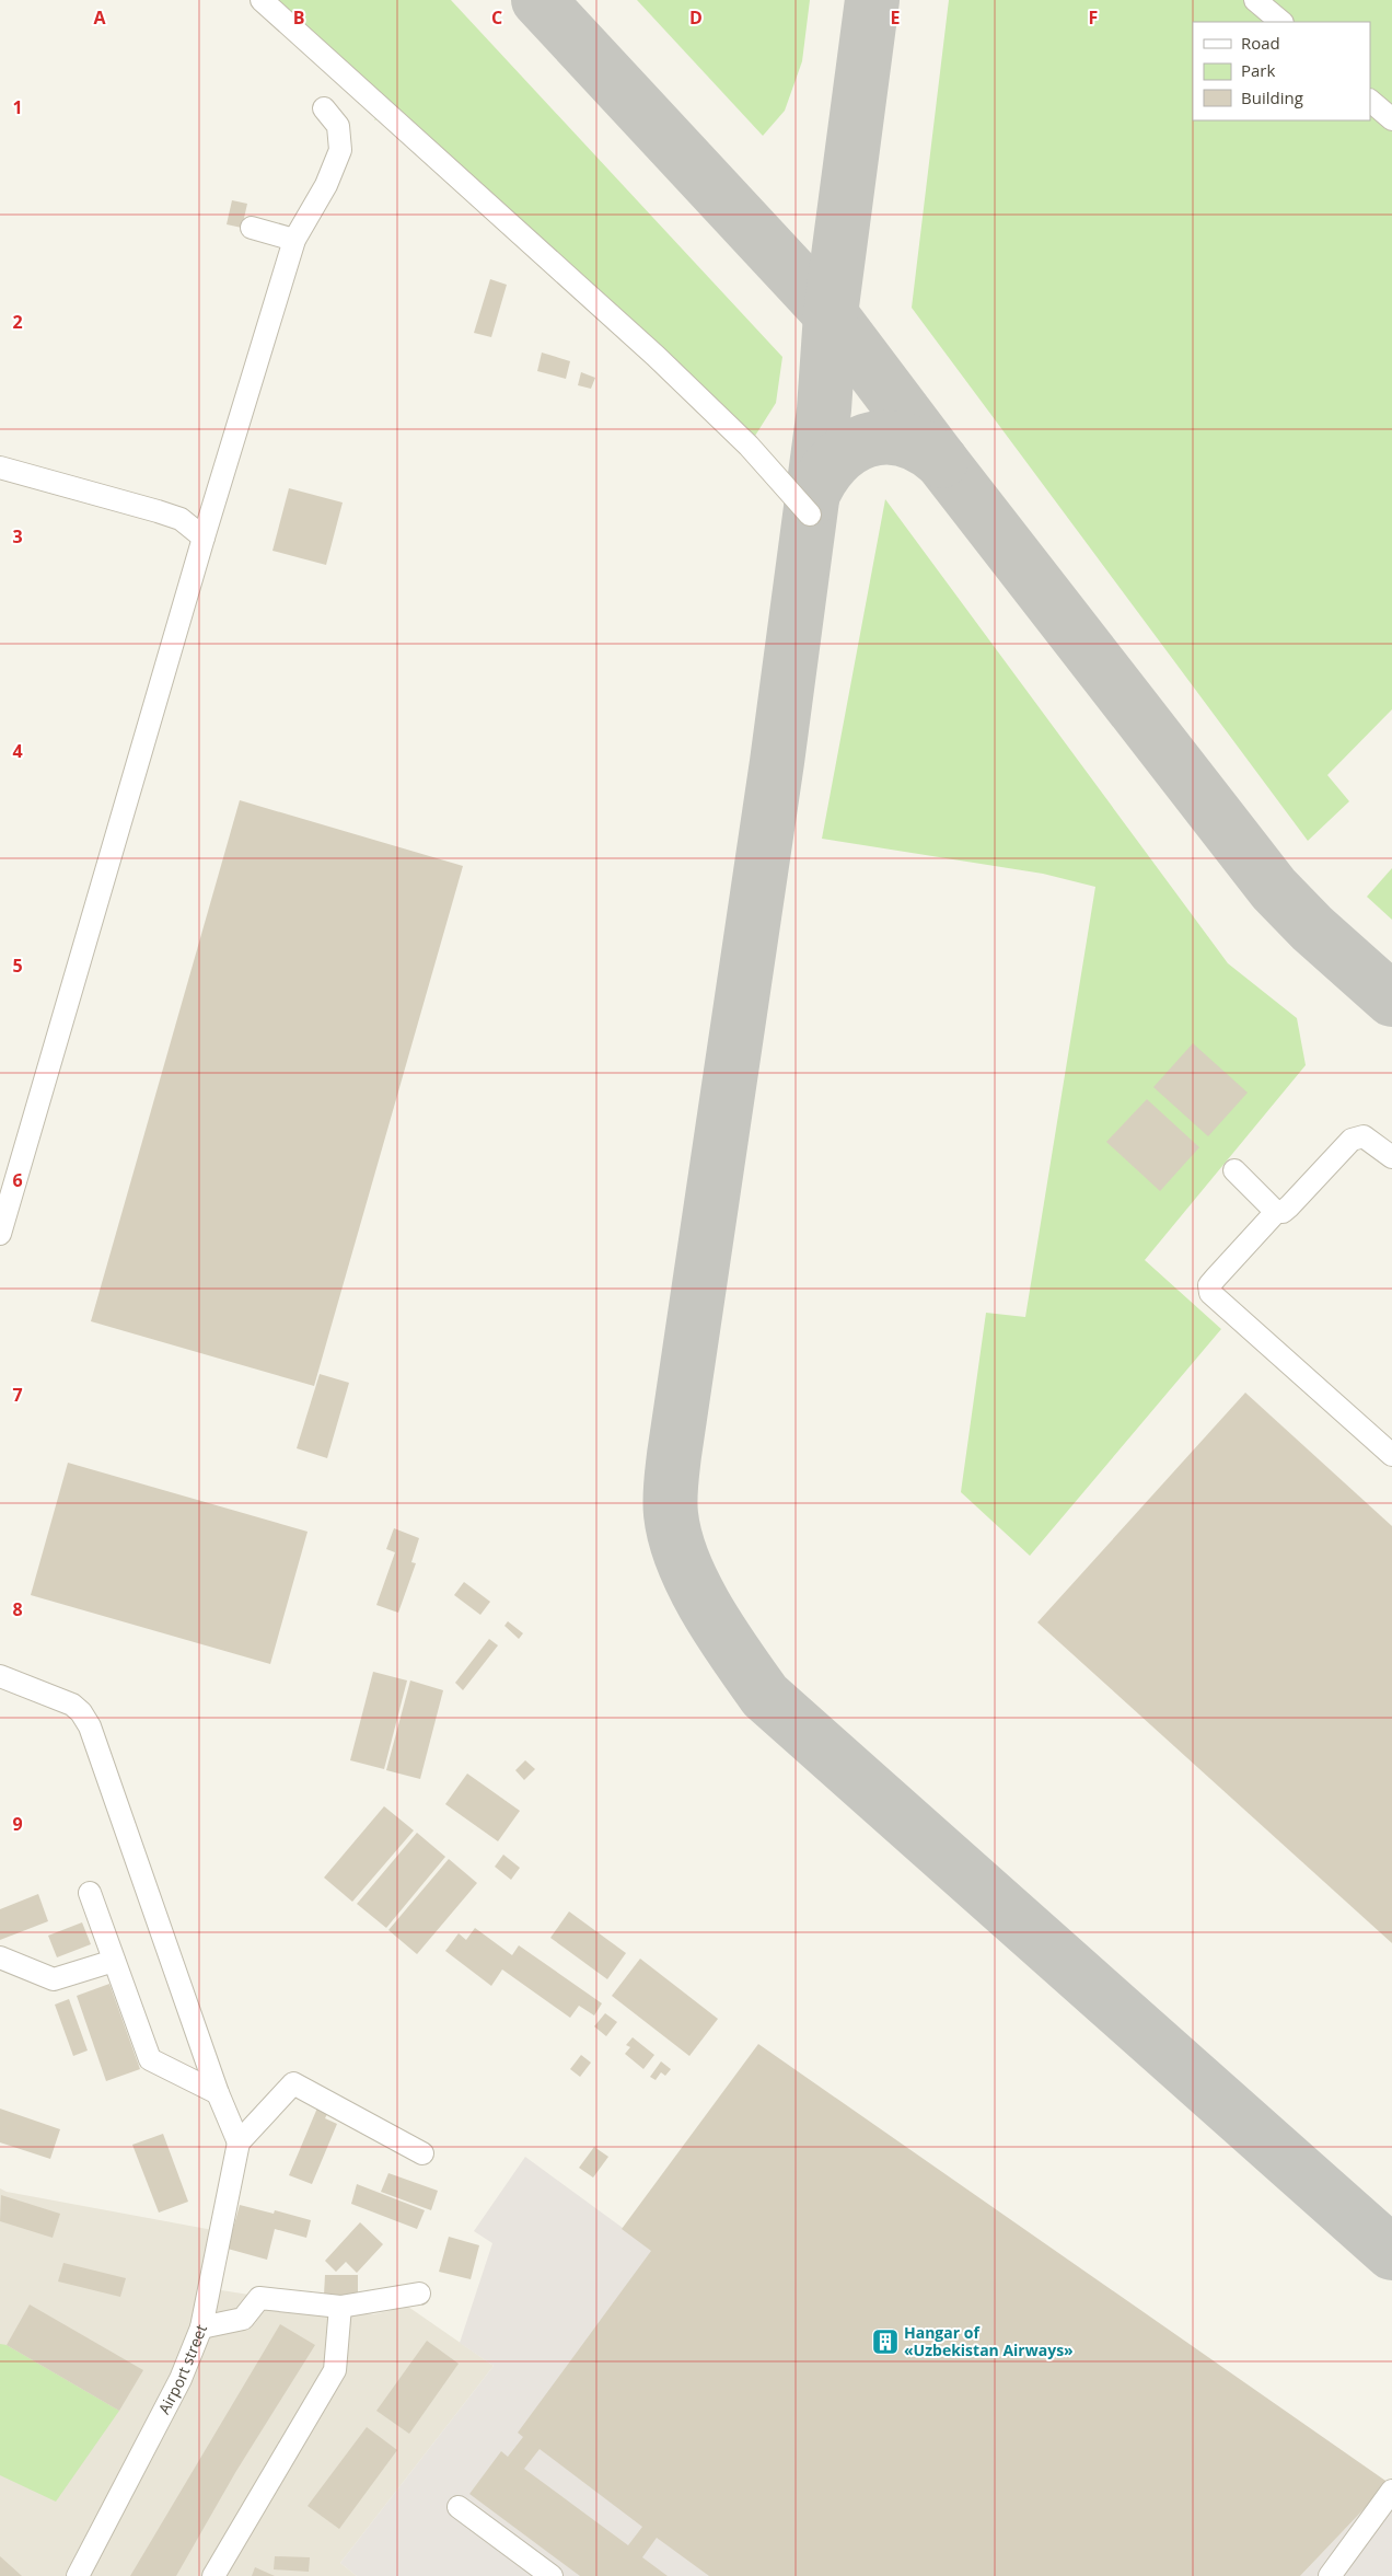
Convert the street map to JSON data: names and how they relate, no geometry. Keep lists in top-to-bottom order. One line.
{"streets":{"street":["Аirport street"]},"places":{"building":["Hangar of «Uzbekistan Airways»"]},"legend":["Road","Park","Building"],"grid":{"columns":["A","B","C","D","E","F"],"rows":["1","2","3","4","5","6","7","8","9"]}}
